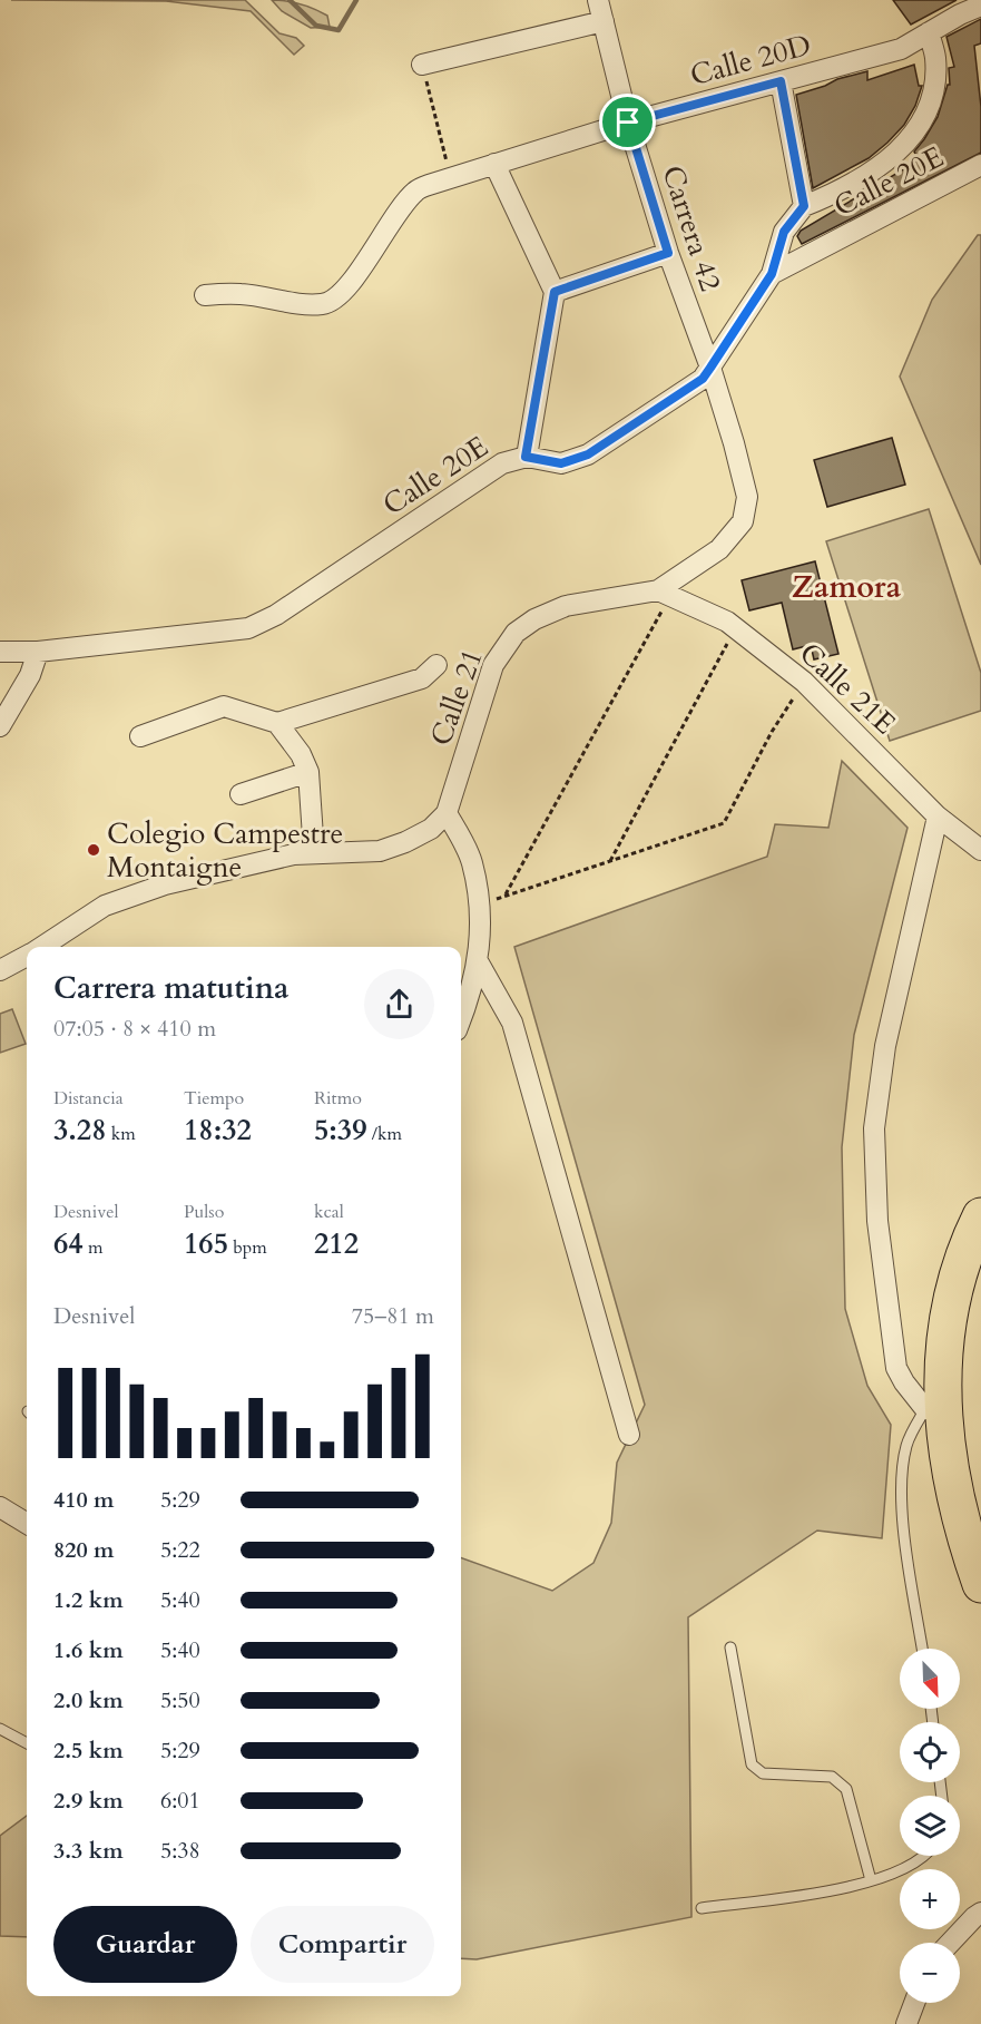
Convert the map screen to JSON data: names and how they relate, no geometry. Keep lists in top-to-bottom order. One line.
{"streets":{"street":["Calle 20D","Calle 20E","Carrera 42","Calle 21E","Calle 21"]},"crossings":[["Calle 20D","Carrera 42"],["Calle 20E","Carrera 42"],["Carrera 42","Calle 21E"],["Carrera 42","Calle 21"],["Calle 21E","Calle 21"]],"districts":["Zamora"],"places":["Colegio Campestre Montaigne"],"north":"bottom right","page":{"heading":["Carrera matutina","07:05 · 8 × 410 m"],"stats":[["Distancia","3.28 km"],["Tiempo","18:32"],["Ritmo","5:39 /km"],["Desnivel","64 m"],["Pulso","165 bpm"],["kcal","212"]],"chart":["Desnivel","75–81 m"],"list":[{"name":"410 m","note":"5:29"},{"name":"820 m","note":"5:22"},{"name":"1.2 km","note":"5:40"},{"name":"1.6 km","note":"5:40"},{"name":"2.0 km","note":"5:50"},{"name":"2.5 km","note":"5:29"},{"name":"2.9 km","note":"6:01"},{"name":"3.3 km","note":"5:38"}],"map_buttons":["+","−"],"buttons":["Guardar","Compartir"]}}
